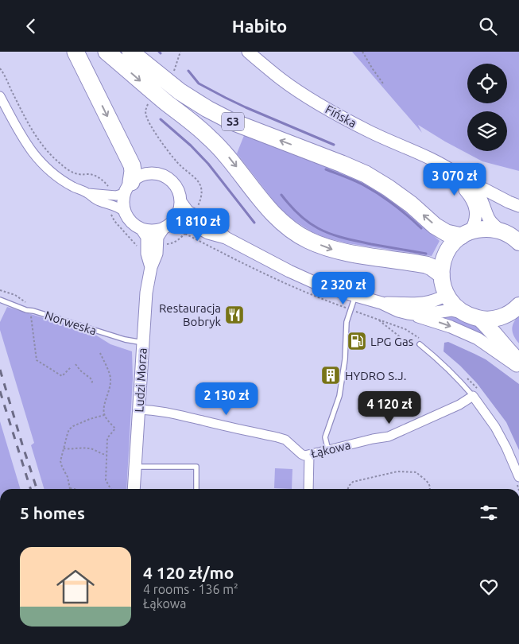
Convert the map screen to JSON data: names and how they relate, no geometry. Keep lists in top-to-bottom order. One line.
{"streets":{"highway":["S3"],"street":["Fińska","Ludzi Morza","Łąkowa"],"lane":["Norweska"]},"crossings":[["Fińska","S3"],["Norweska","Ludzi Morza"],["Ludzi Morza","Łąkowa"]],"places":{"restaurant":["Restauracja Bobryk"],"fuel station":["LPG Gas"],"building":["HYDRO S.J."]},"page":{"header":"Habito","price":["3 070 zł","1 810 zł","2 320 zł","2 130 zł","4 120 zł"],"heading":"5 homes","list":[{"name":"4 120 zł/mo","note":"4 rooms · 136 m² · Łąkowa"}]}}
